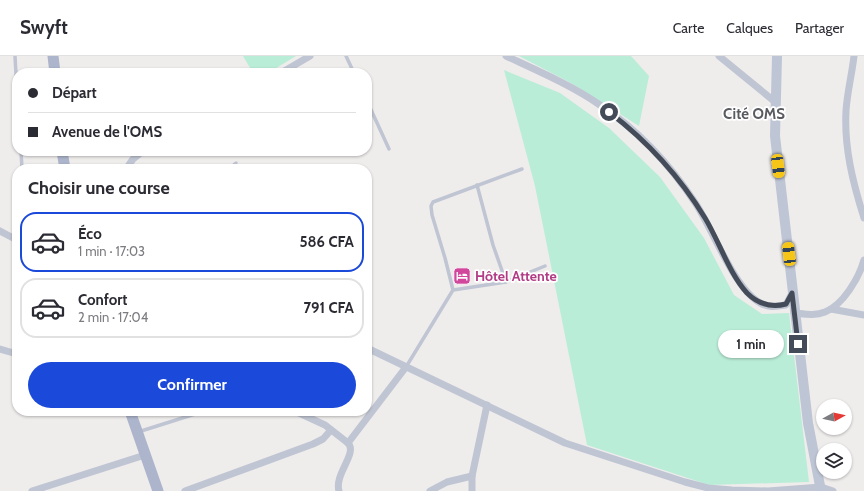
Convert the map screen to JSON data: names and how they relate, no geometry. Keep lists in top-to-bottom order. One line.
{"districts":["Cité OMS"],"places":{"hotel":["Hôtel Attente"]},"north":"right","page":{"header":"Swyft","nav":["Carte","Calques","Partager"],"banner":["Départ","Avenue de l'OMS"],"heading":"Choisir une course","list":[{"name":"Éco","note":"1 min · 17:03","value":"586 CFA"},{"name":"Confort","note":"2 min · 17:04","value":"791 CFA"}],"bubble":"1 min","buttons":"Confirmer"}}
